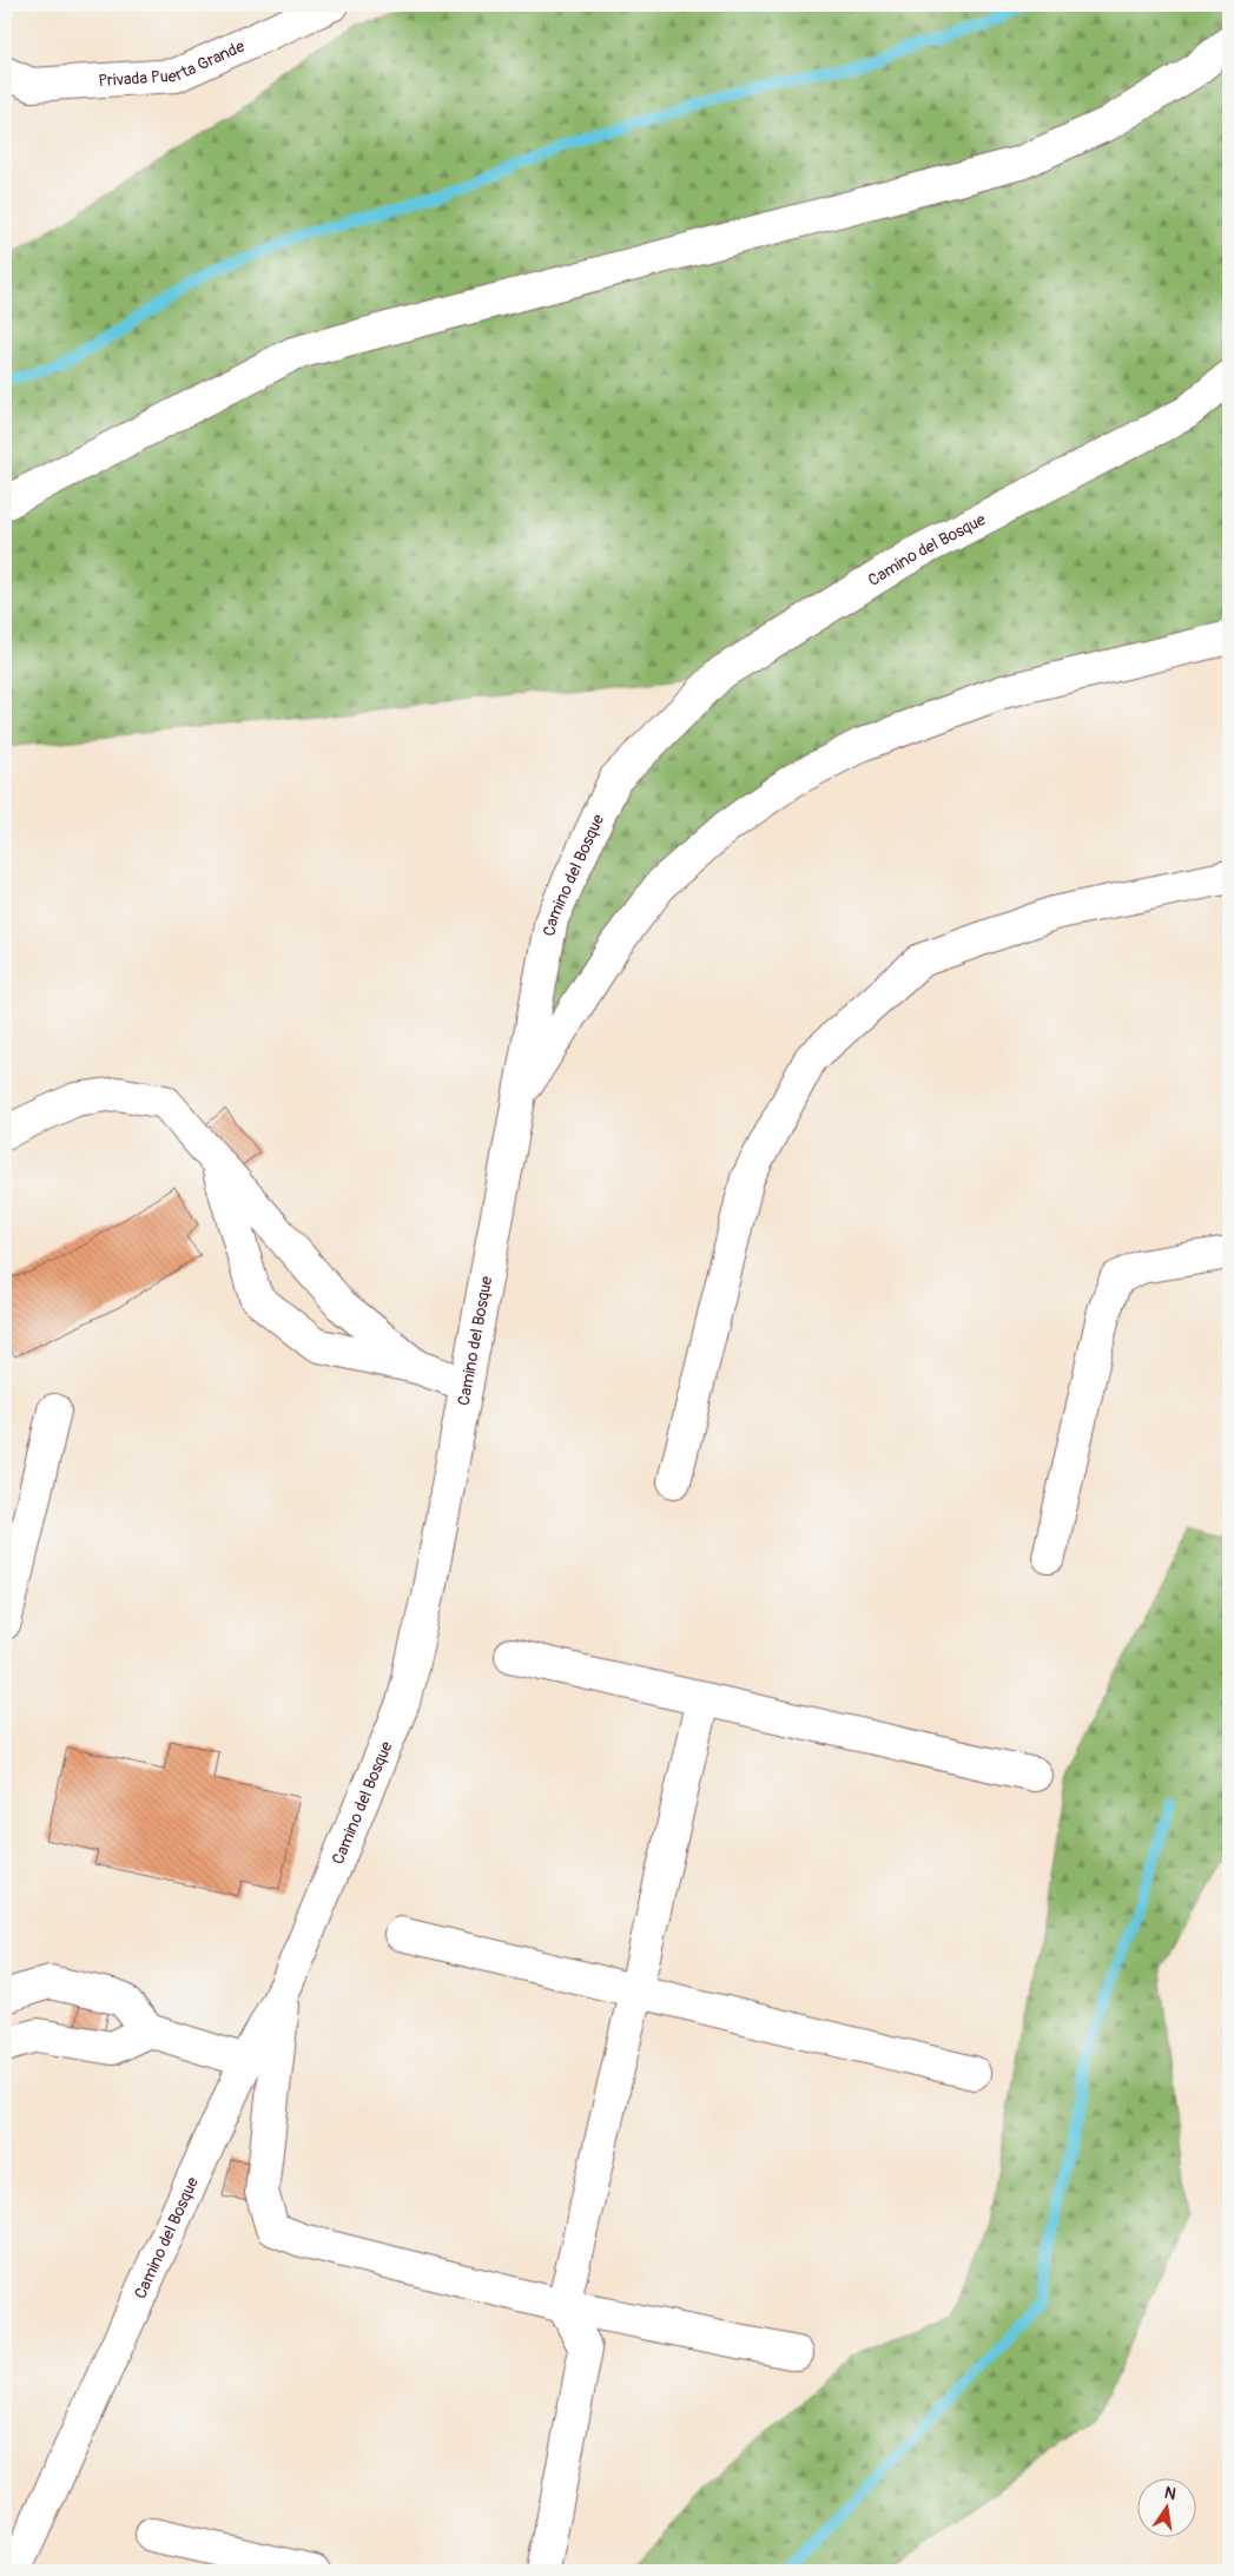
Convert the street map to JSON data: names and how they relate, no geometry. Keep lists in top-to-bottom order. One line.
{"streets":{"street":["Privada Puerta Grande","Camino del Bosque"]},"north":"top"}
